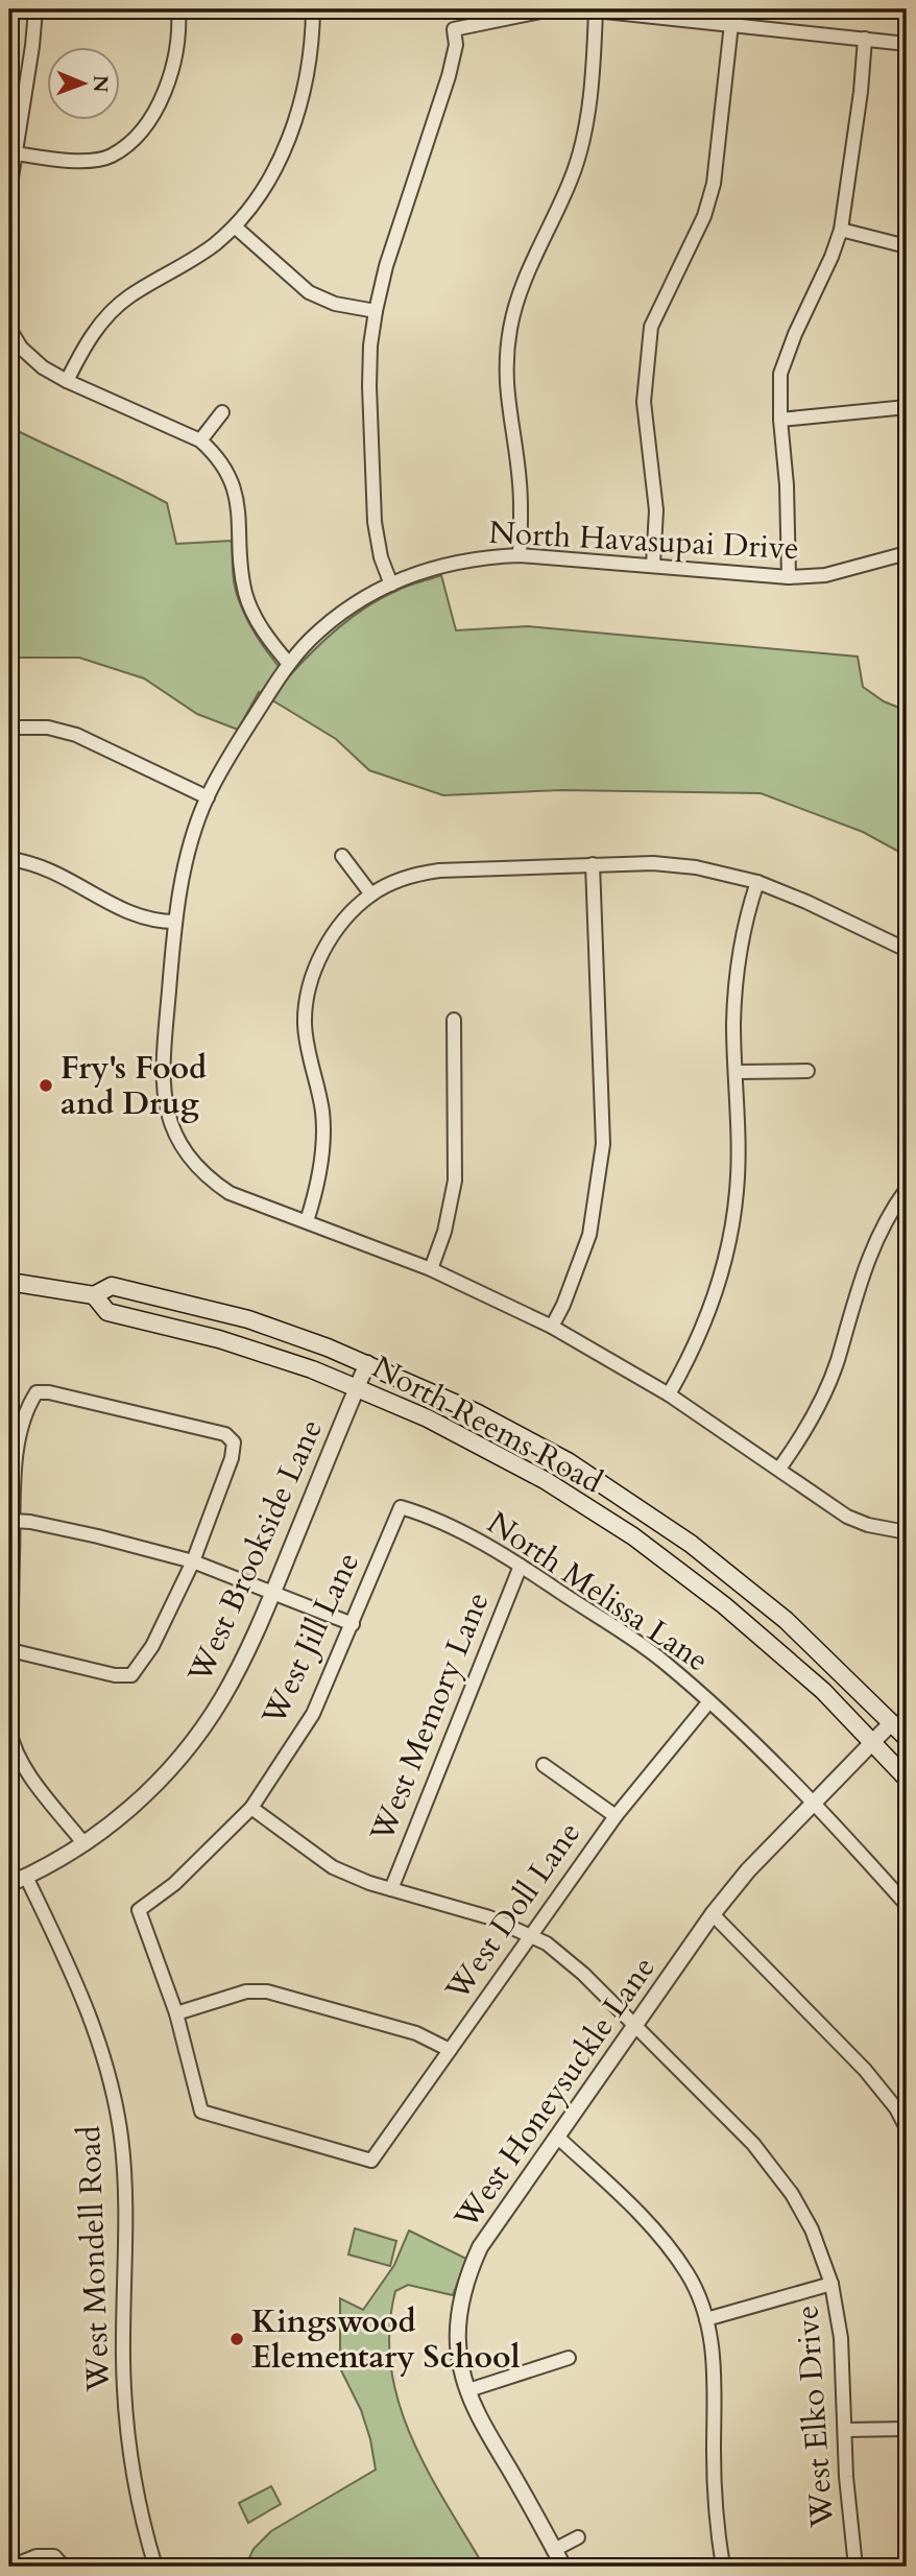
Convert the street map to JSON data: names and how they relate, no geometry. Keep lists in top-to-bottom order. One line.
{"streets":{"main road":["North Reems Road"],"street":["North Havasupai Drive","West Brookside Lane","North Melissa Lane","West Jill Lane","West Memory Lane","West Doll Lane","West Honeysuckle Lane","West Mondell Road","West Elko Drive"]},"crossings":[["North Reems Road","West Brookside Lane"],["North Reems Road","West Honeysuckle Lane"],["West Brookside Lane","West Mondell Road"],["North Melissa Lane","West Jill Lane"],["North Melissa Lane","West Memory Lane"],["North Melissa Lane","West Doll Lane"],["North Melissa Lane","West Honeysuckle Lane"],["West Jill Lane","West Doll Lane"],["West Jill Lane","West Elko Drive"],["West Memory Lane","West Elko Drive"],["West Doll Lane","West Elko Drive"],["West Honeysuckle Lane","West Elko Drive"]],"places":["Fry's Food and Drug","Kingswood Elementary School"],"north":"right"}
